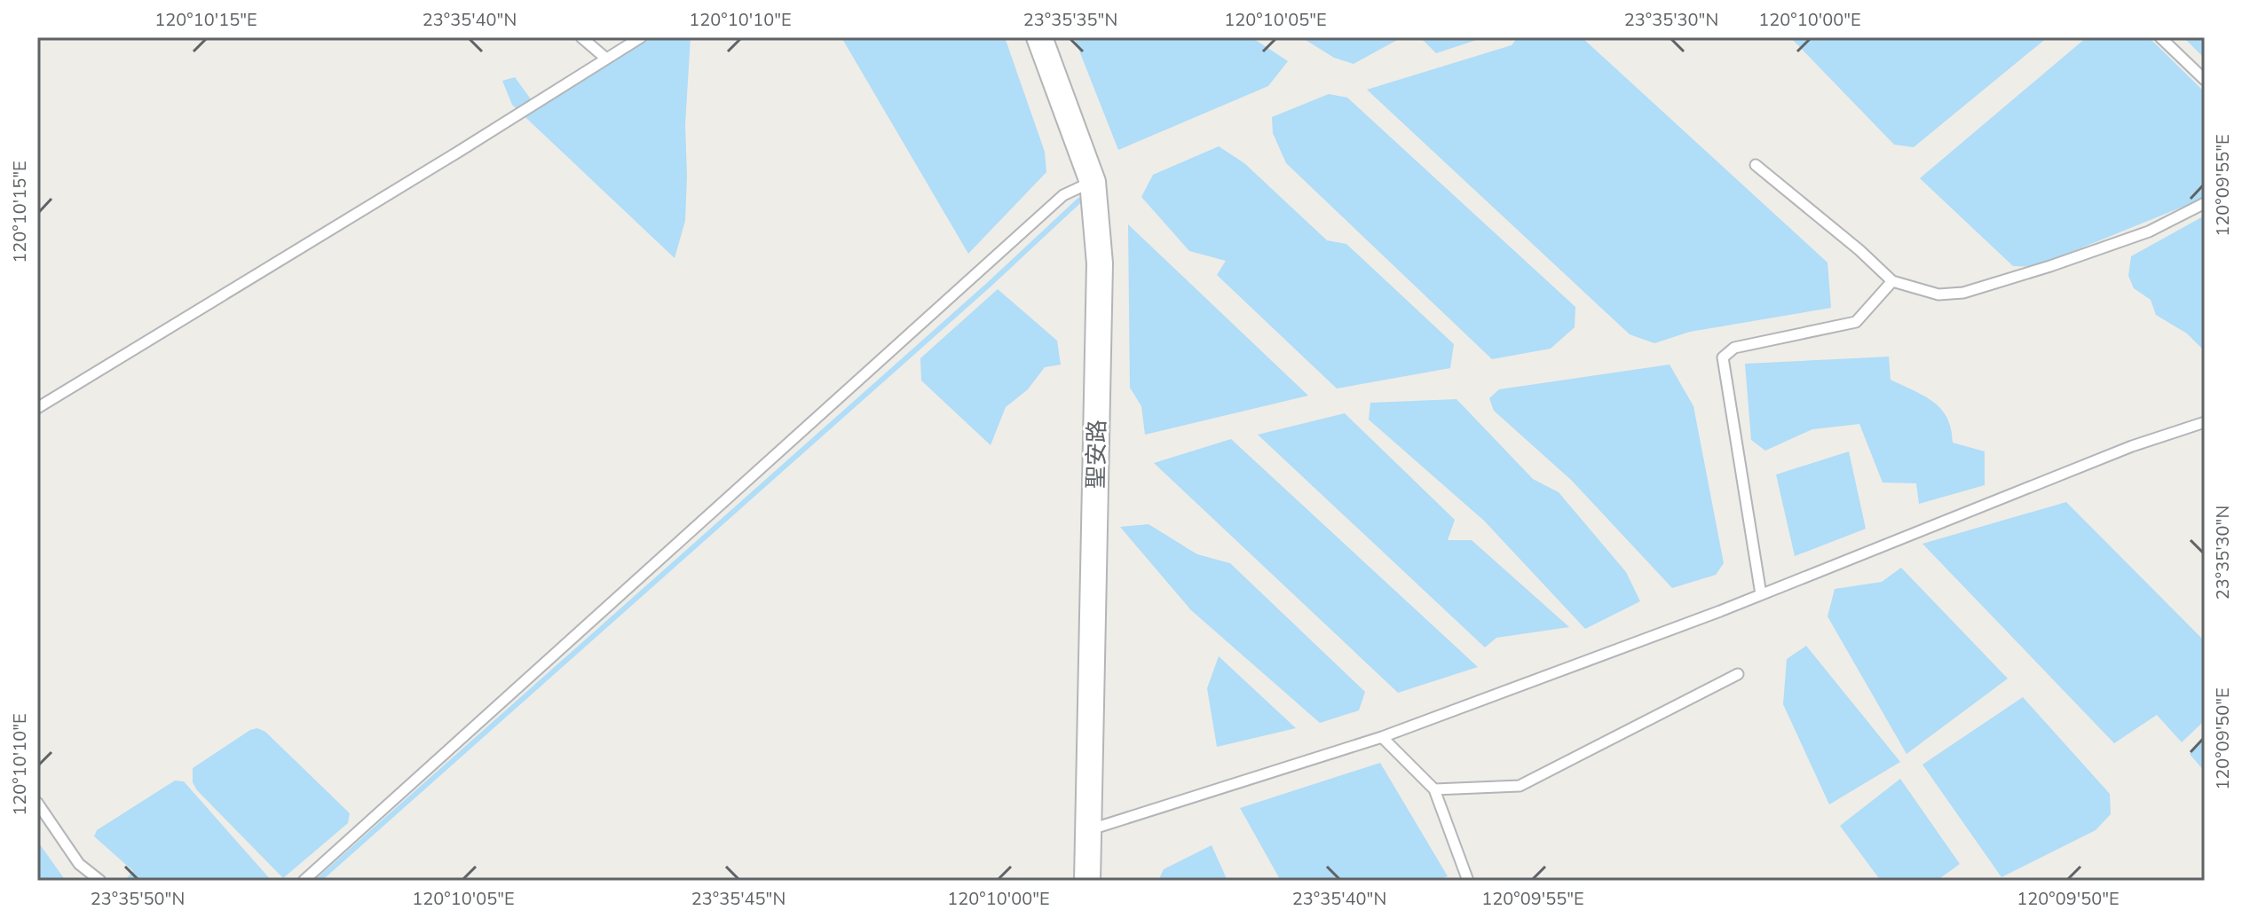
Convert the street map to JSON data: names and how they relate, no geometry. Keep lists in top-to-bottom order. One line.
{"streets":{"street":["聖安路"]},"coordinates":["120°10'15\"E","23°35'40\"N","120°10'10\"E","23°35'35\"N","120°10'05\"E","23°35'30\"N","120°10'00\"E","120°09'55\"E","120°09'50\"E","23°35'50\"N","23°35'45\"N"]}
